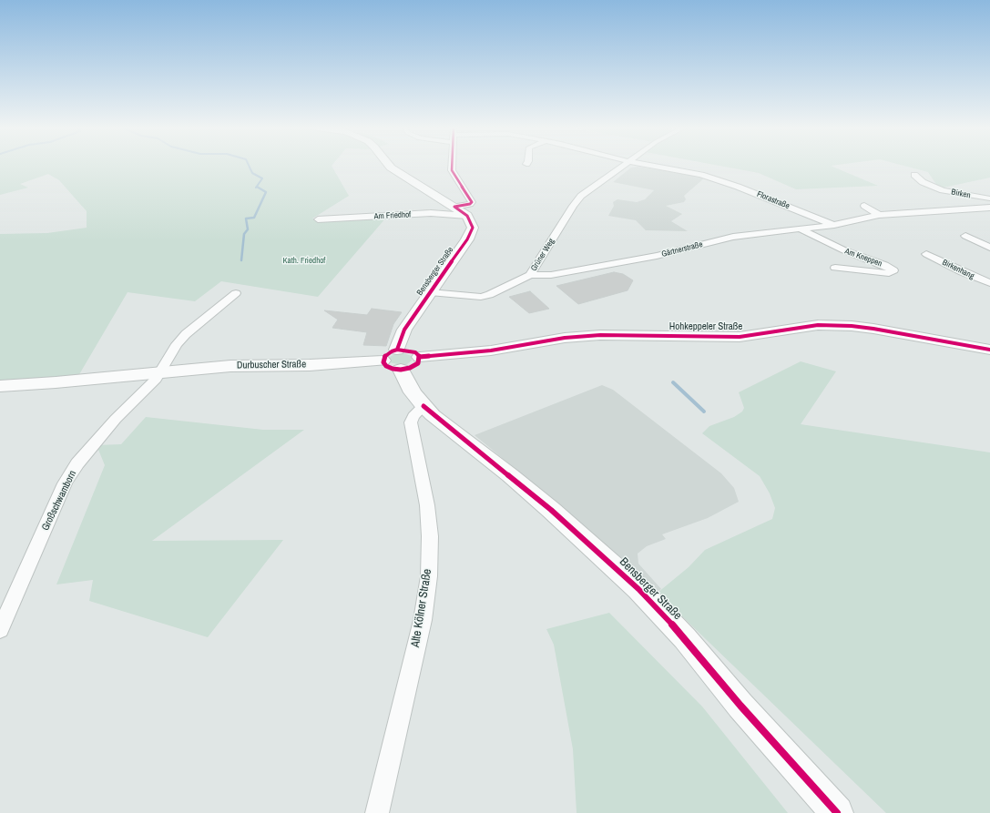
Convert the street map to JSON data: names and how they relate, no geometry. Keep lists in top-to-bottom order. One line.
{"streets":{"main road":["Bensberger Straße","Hohkeppeler Straße","Durbuscher Straße"],"street":["Birken","Florastraße","Am Friedhof","Gärtnerstraße","Grüner Weg","Am Kneppen","Birkenhang","Großschwamborn","Alte Kölner Straße"]},"crossings":[["Birken","Florastraße"],["Birken","Gärtnerstraße"],["Florastraße","Gärtnerstraße"],["Am Friedhof","Bensberger Straße"],["Gärtnerstraße","Grüner Weg"],["Gärtnerstraße","Am Kneppen"],["Grüner Weg","Bensberger Straße"],["Bensberger Straße","Alte Kölner Straße"],["Durbuscher Straße","Großschwamborn"]],"parks":["Kath. Friedhof"]}
